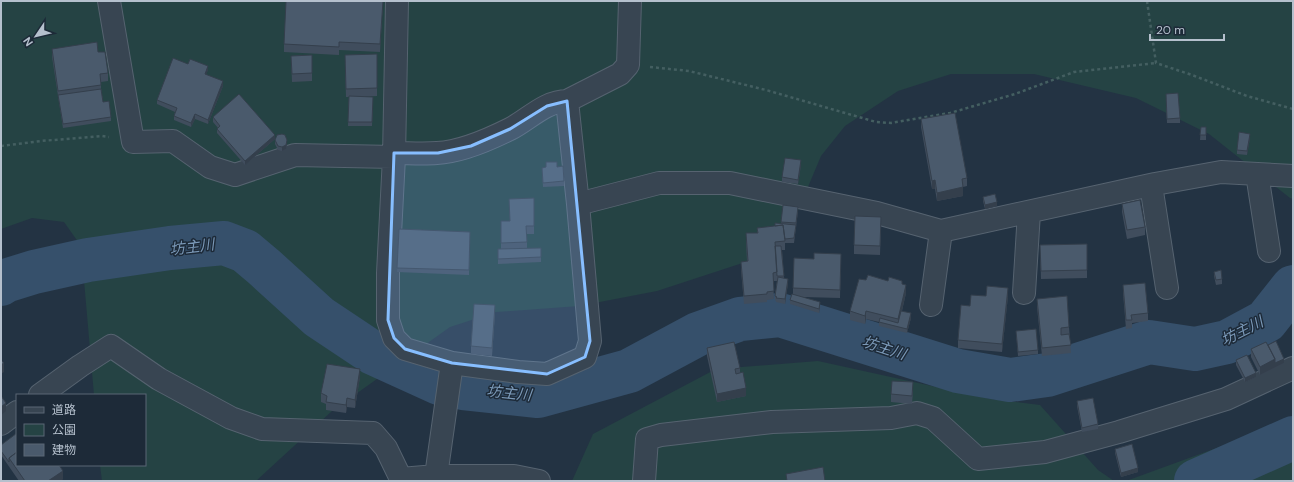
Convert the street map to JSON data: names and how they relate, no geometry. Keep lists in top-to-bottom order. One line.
{"water":["坊主川"],"legend":["道路","公園","建物"],"scale_bar":"20 m","north":"bottom left"}
